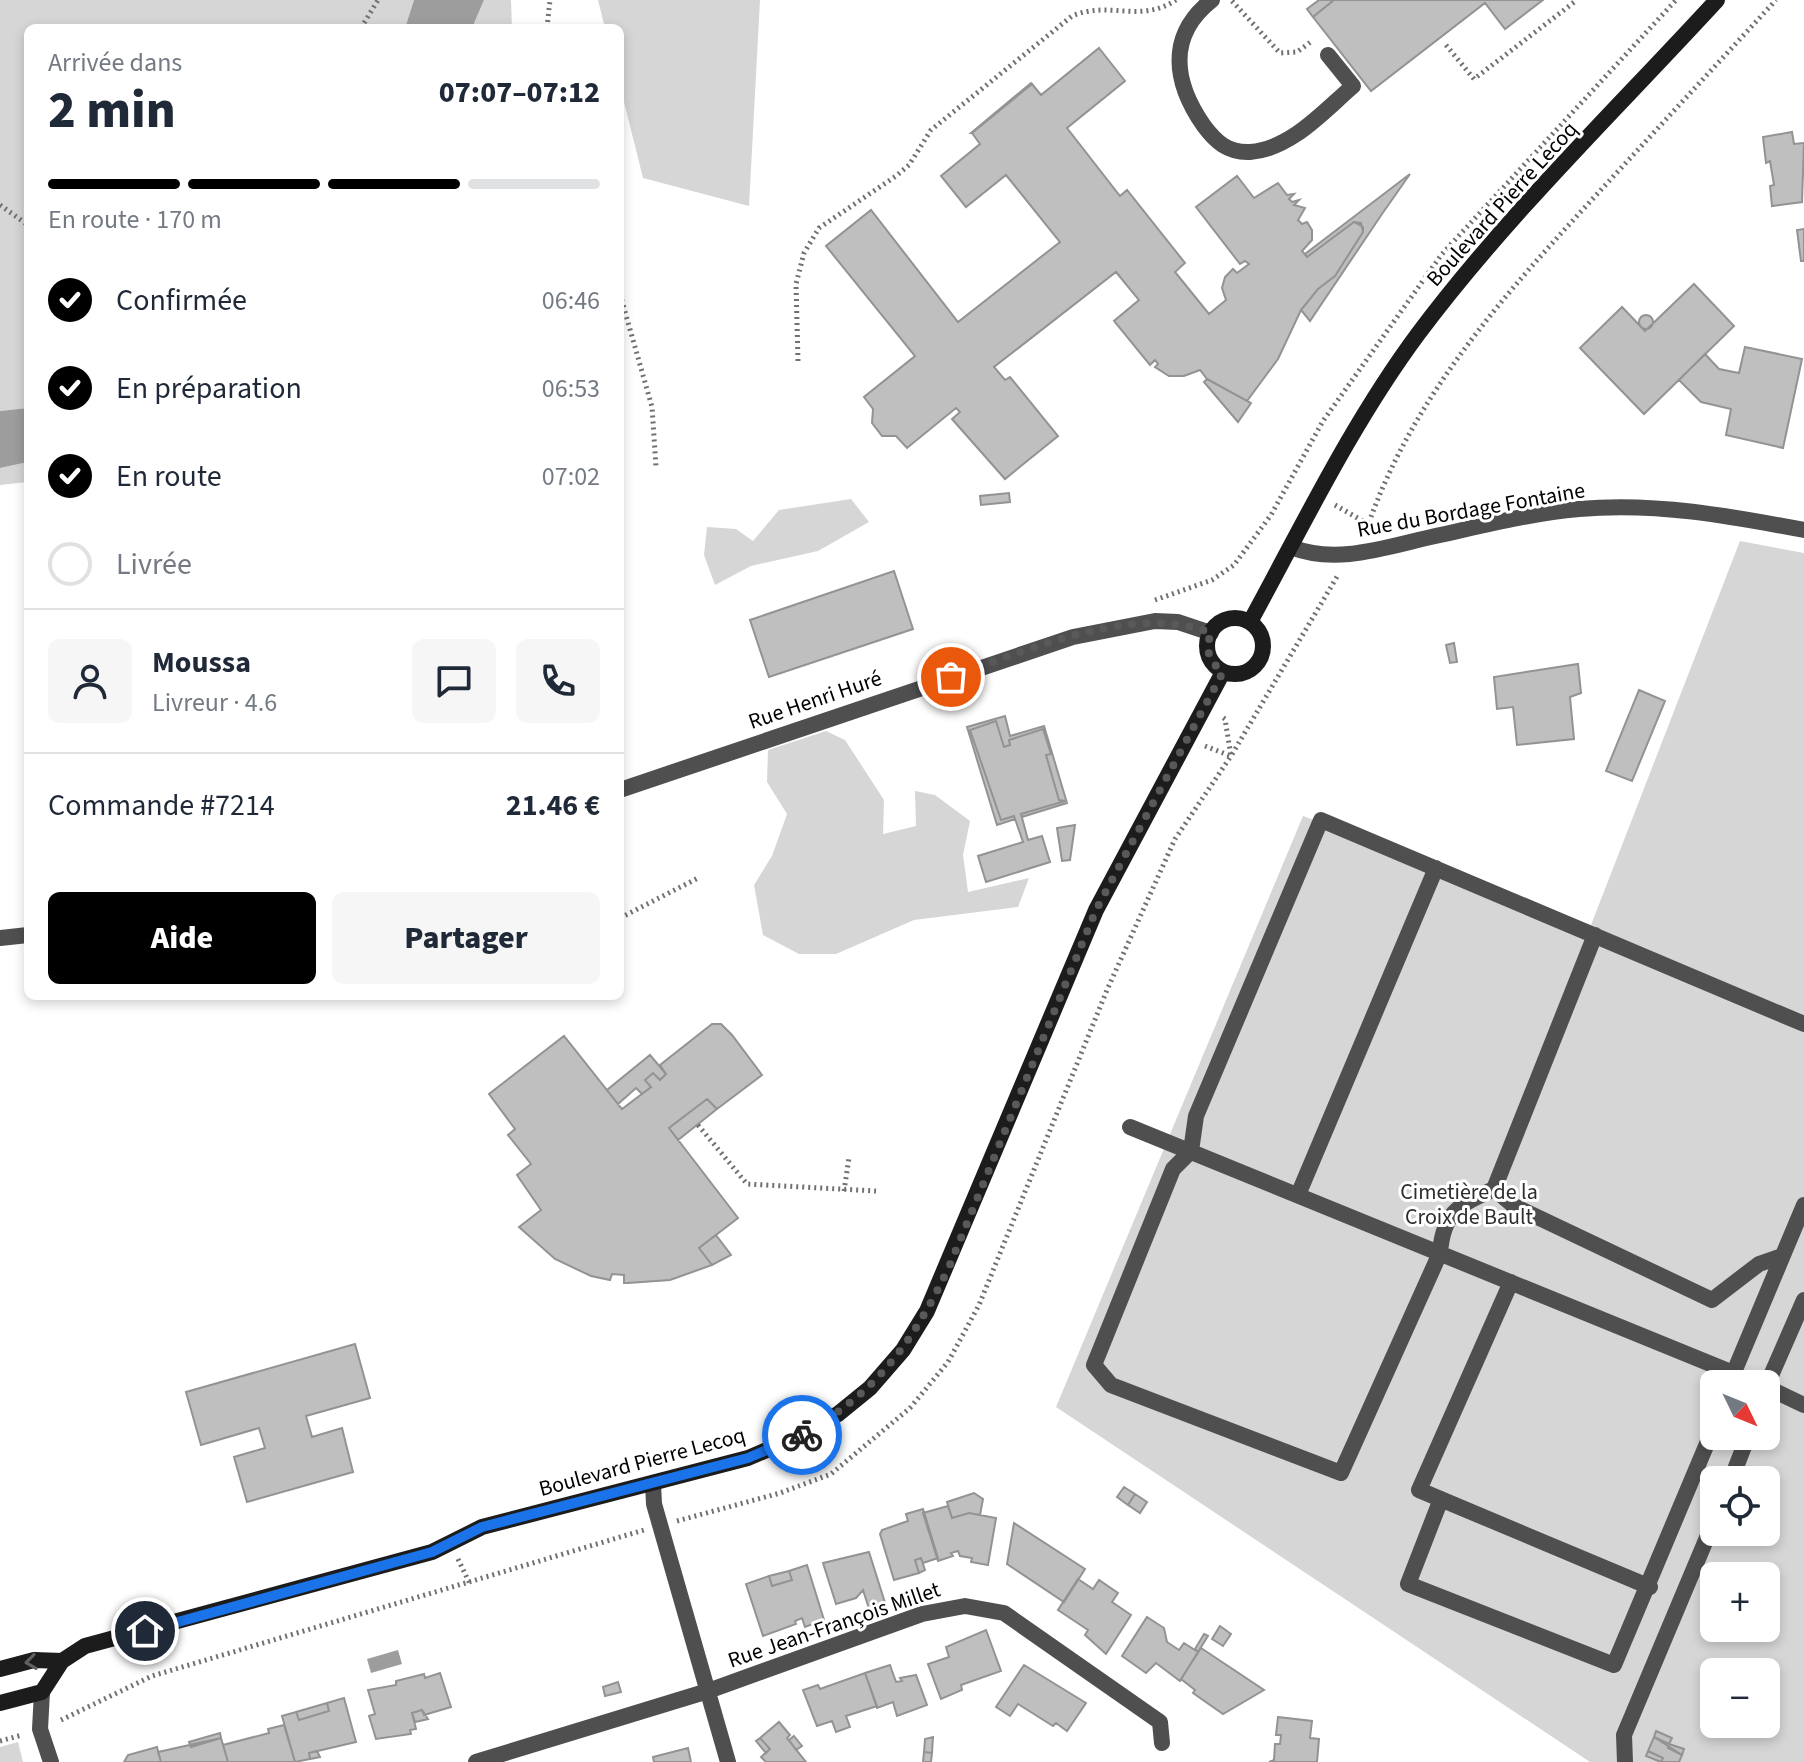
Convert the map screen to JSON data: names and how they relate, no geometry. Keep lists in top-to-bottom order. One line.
{"streets":{"street":["Boulevard Pierre Lecoq","Rue du Bordage Fontaine","Rue Henri Huré","Rue Jean-François Millet"]},"crossings":[["Boulevard Pierre Lecoq","Rue du Bordage Fontaine"],["Boulevard Pierre Lecoq","Rue Henri Huré"]],"parks":["Cimetière de la Croix de Bault"],"north":"bottom right","page":{"heading":["2 min","Arrivée dans","07:07–07:12"],"panel":["Moussa","Livreur · 4.6","Commande #7214","21.46 €"],"bar":"En route · 170 m","list":[["Confirmée","06:46"],["En préparation","06:53"],["En route","07:02"],"Livrée"],"buttons":["Aide","Partager"],"map_buttons":["+","−"]}}
